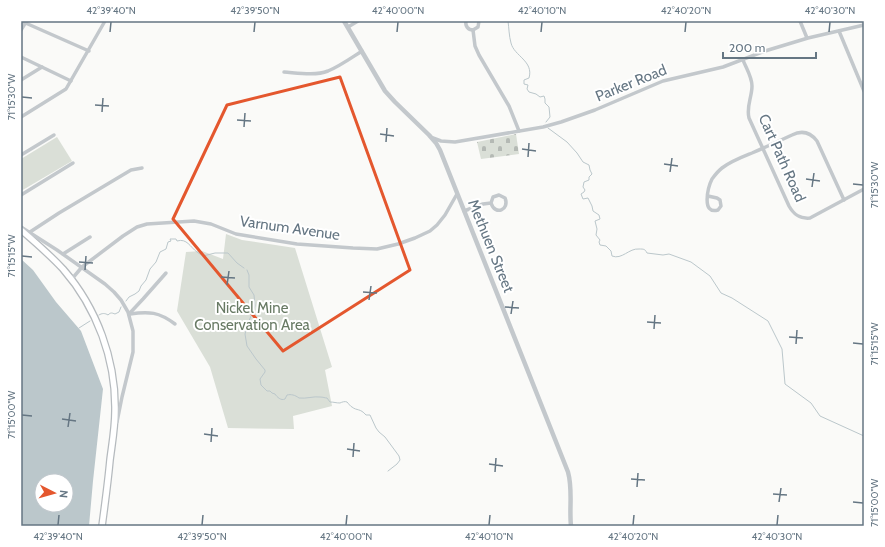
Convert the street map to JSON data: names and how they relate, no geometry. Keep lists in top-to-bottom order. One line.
{"streets":{"street":["Parker Road","Cart Path Road","Varnum Avenue","Methuen Street"]},"crossings":[["Parker Road","Cart Path Road"],["Parker Road","Methuen Street"],["Varnum Avenue","Methuen Street"]],"parks":["Nickel Mine Conservation Area"],"scale_bar":"200 m","north":"right","coordinates":["42°39'40\"N","42°39'50\"N","42°40'00\"N","42°40'10\"N","42°40'20\"N","42°40'30\"N","71°15'30\"W","71°15'15\"W","71°15'00\"W"]}
